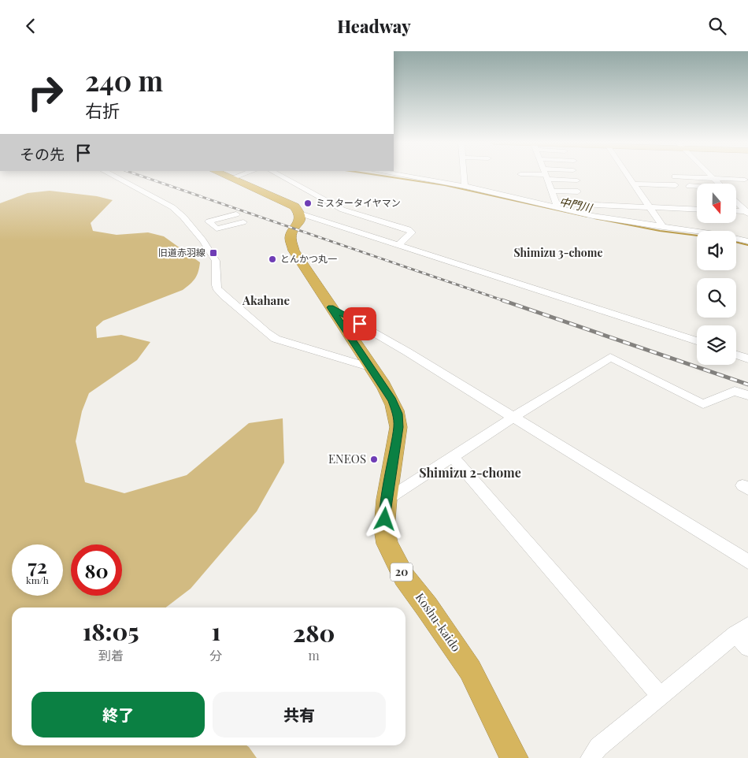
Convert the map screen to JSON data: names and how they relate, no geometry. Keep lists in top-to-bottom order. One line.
{"streets":{"highway":["20","Koshu-kaido"]},"districts":["Shimizu 3-chome","Akahane","Shimizu 2-chome"],"water":["中門川"],"places":{"other":["ミスタータイヤマン","とんかつ丸一","ENEOS"],"transit":["旧道赤羽線"]},"north":"bottom","page":{"header":"Headway","turn":["240 m","右折"],"then":"その先","speed":"72 km/h","limit":"80","eta":["18:05","到着","1","分","280","m"],"buttons":["終了","共有"]}}
